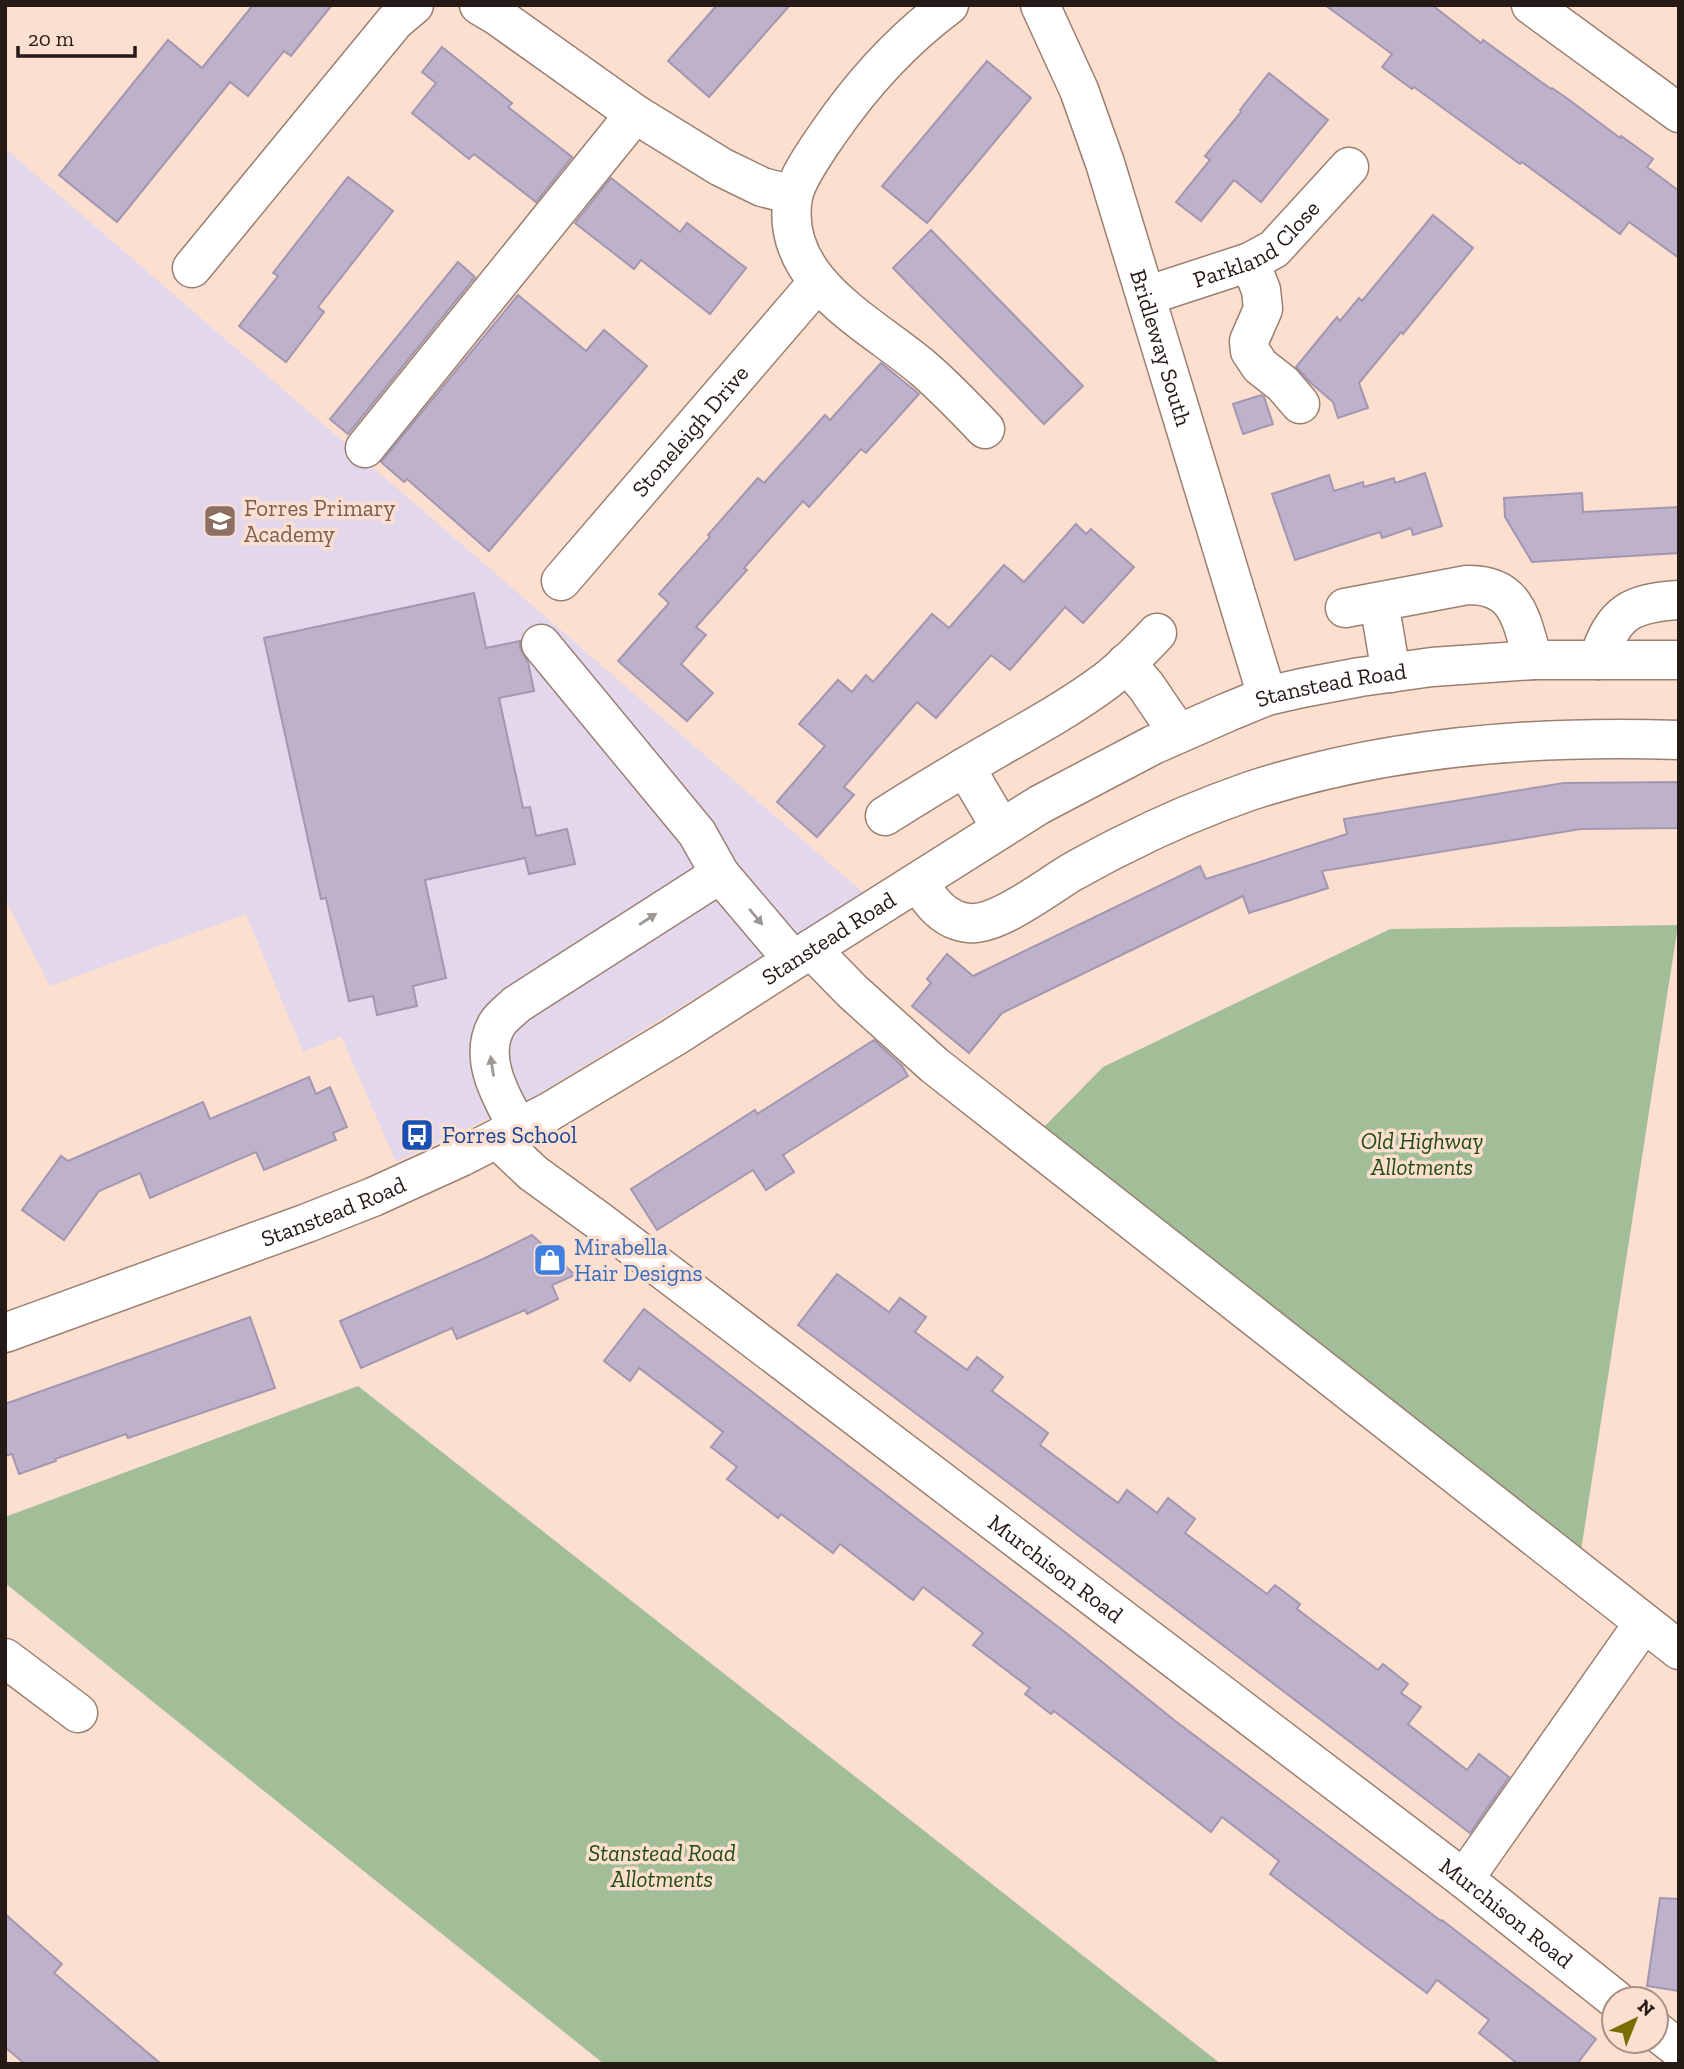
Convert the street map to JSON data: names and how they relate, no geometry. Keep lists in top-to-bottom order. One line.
{"streets":{"street":["Parkland Close","Bridleway South","Stoneleigh Drive","Stanstead Road","Murchison Road"]},"crossings":[["Parkland Close","Bridleway South"],["Bridleway South","Stanstead Road"],["Stanstead Road","Murchison Road"]],"parks":["Old Highway Allotments","Stanstead Road Allotments"],"places":{"school or university":["Forres Primary Academy"],"bus stop":["Forres School"],"shop":["Mirabella Hair Designs"]},"scale_bar":"20 m","north":"top right"}
